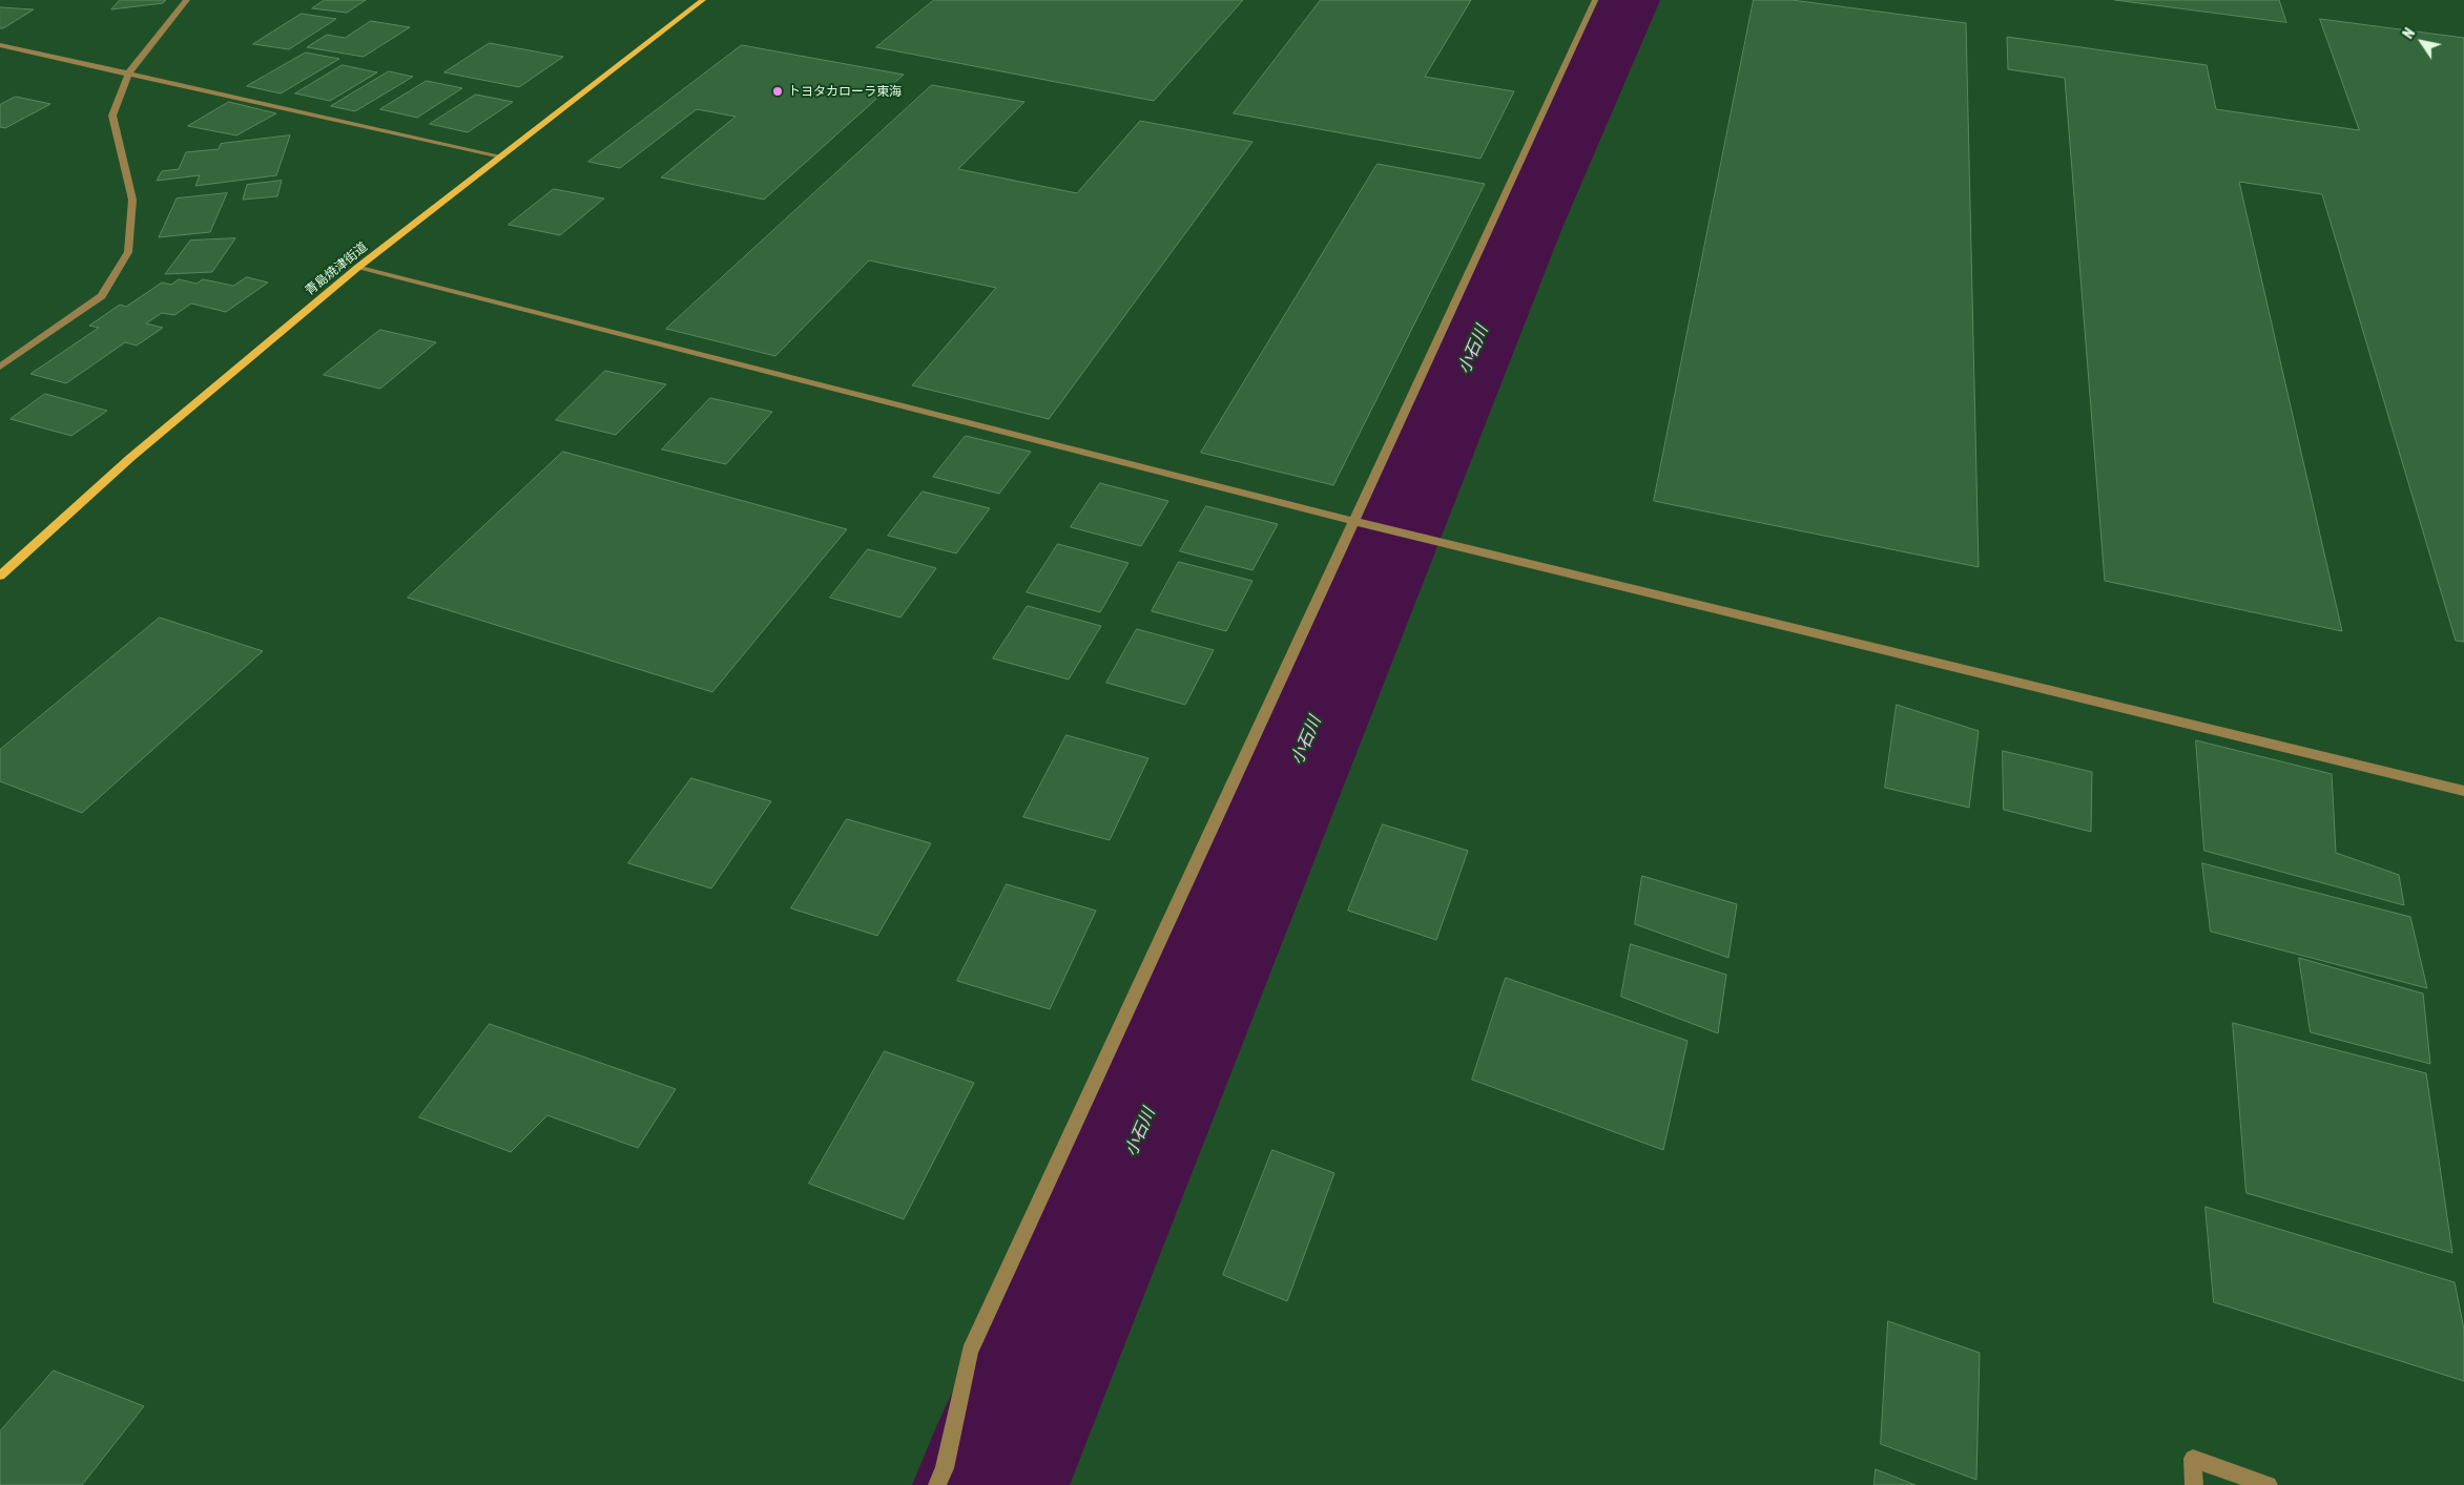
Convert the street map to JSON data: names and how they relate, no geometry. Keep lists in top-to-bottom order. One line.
{"streets":{"main road":["青島焼津街道"]},"water":["小石川"],"places":["トヨタカローラ東海"],"north":"top left"}
